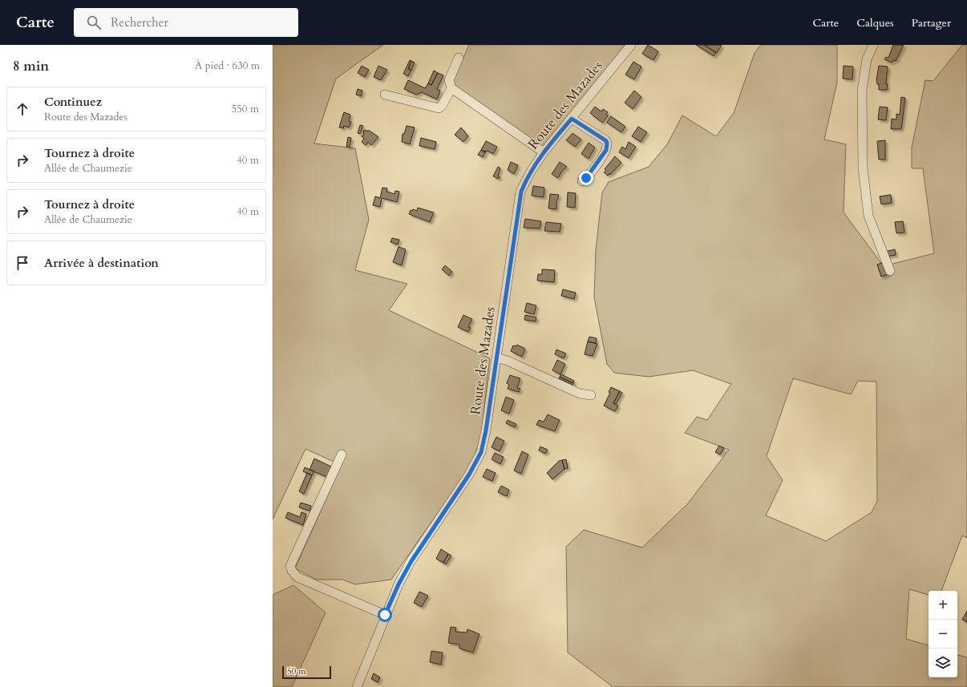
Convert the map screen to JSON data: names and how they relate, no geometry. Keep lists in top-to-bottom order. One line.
{"streets":{"street":["Route des Mazades"]},"scale_bar":"50 m","page":{"header":"Carte","search":"Rechercher","nav":["Carte","Calques","Partager"],"heading":["8 min","À pied · 630 m"],"list":[["Continuez","Route des Mazades","550 m"],["Tournez à droite","Allée de Chaumezie","40 m"],["Tournez à droite","Allée de Chaumezie","40 m"],"Arrivée à destination"],"map_buttons":["+","−"],"scale":"50 m"}}
